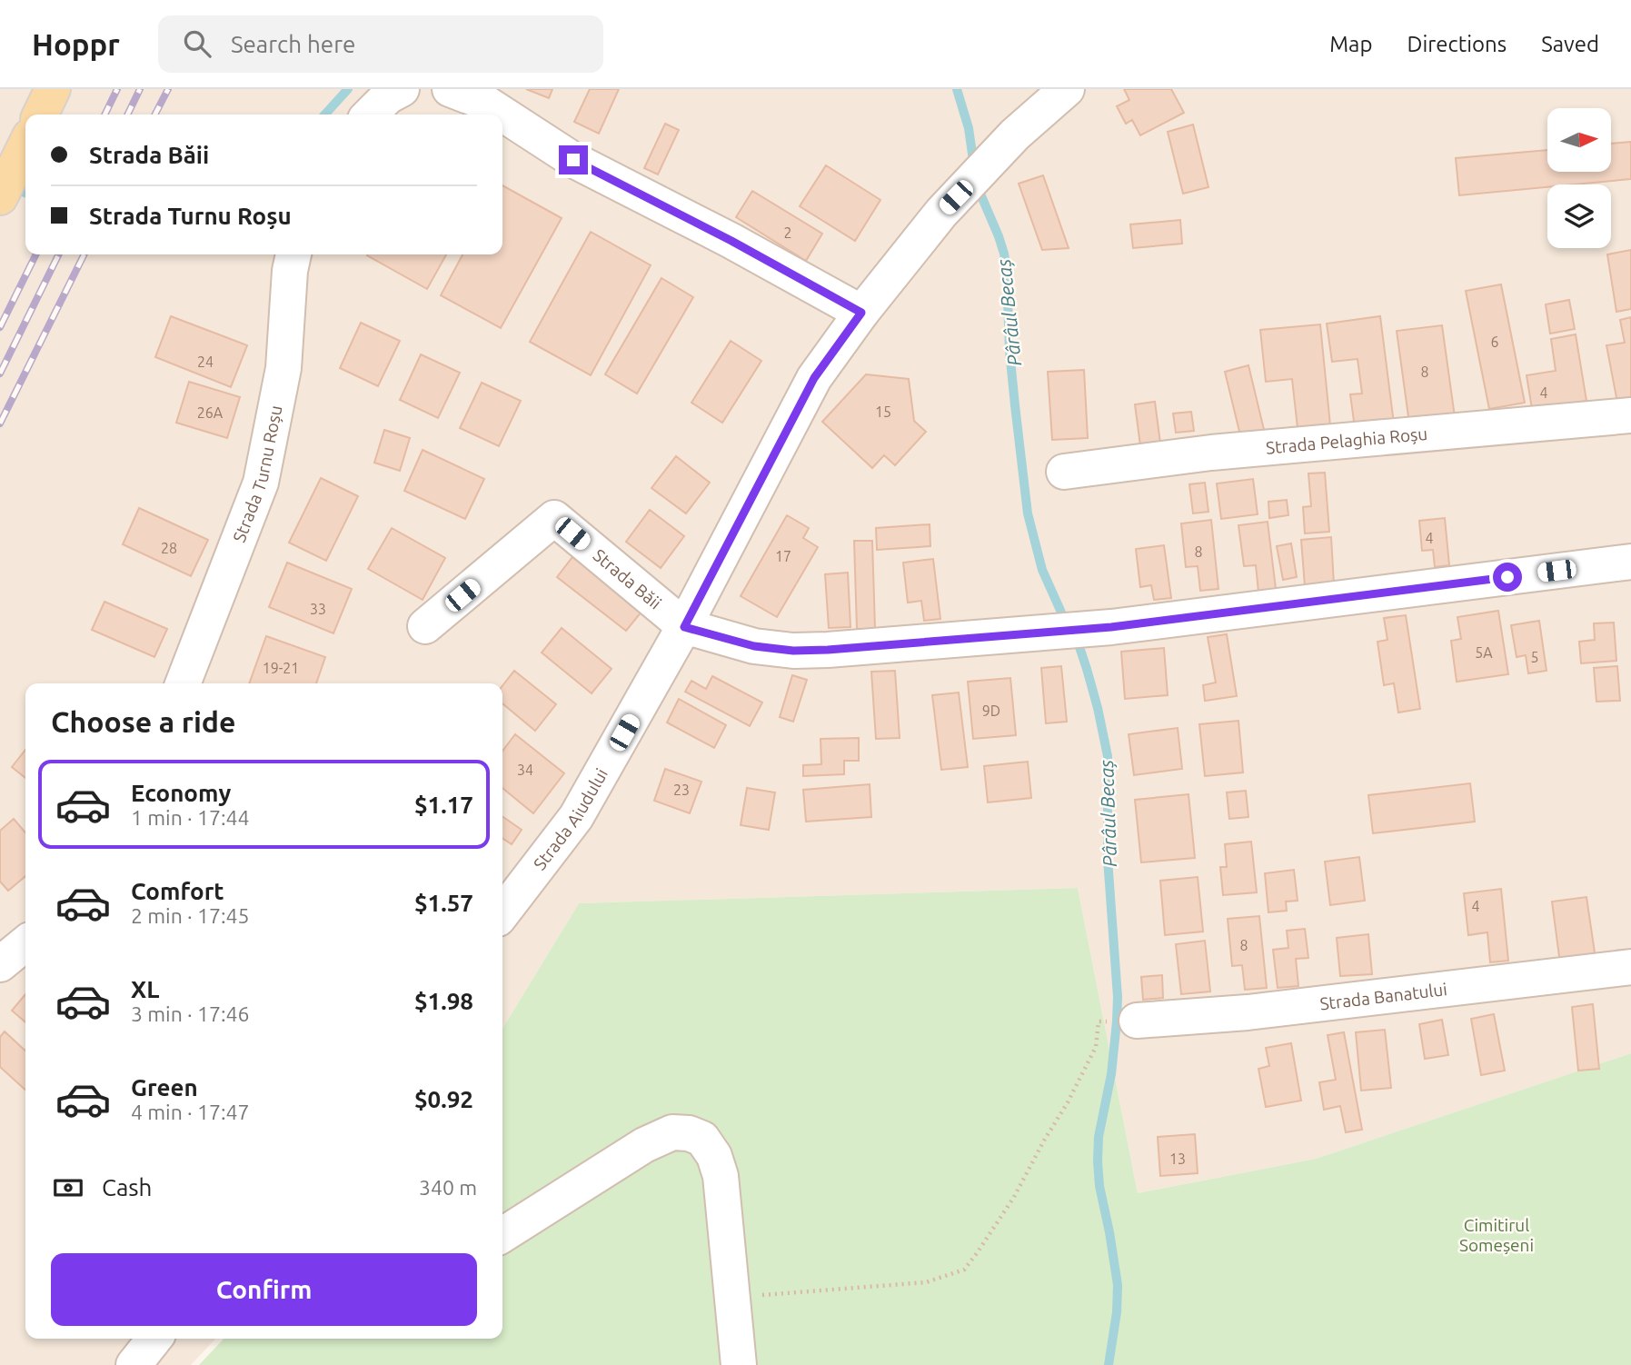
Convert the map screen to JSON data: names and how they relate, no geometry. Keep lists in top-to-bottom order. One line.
{"streets":{"street":["Strada Pelaghia Roșu","Strada Turnu Roșu","Strada Băii","Strada Aiudului","Strada Banatului"]},"crossings":[["Strada Băii","Strada Aiudului"]],"water":["Pârâul Becaș"],"parks":["Cimitirul Someșeni"],"house_numbers":["2","6","24","8","4","15","26A","4","28","8","17","33","5A","5","19-21","9D","34","23","4","8","13"],"north":"right","page":{"header":"Hoppr","search":"Search here","nav":["Map","Directions","Saved"],"banner":["Strada Băii","Strada Turnu Roșu"],"heading":"Choose a ride","list":[{"name":"Economy","note":"1 min · 17:44","value":"$1.17"},{"name":"Comfort","note":"2 min · 17:45","value":"$1.57"},{"name":"XL","note":"3 min · 17:46","value":"$1.98"},{"name":"Green","note":"4 min · 17:47","value":"$0.92"}],"pay":["Cash","340 m"],"buttons":"Confirm"}}
